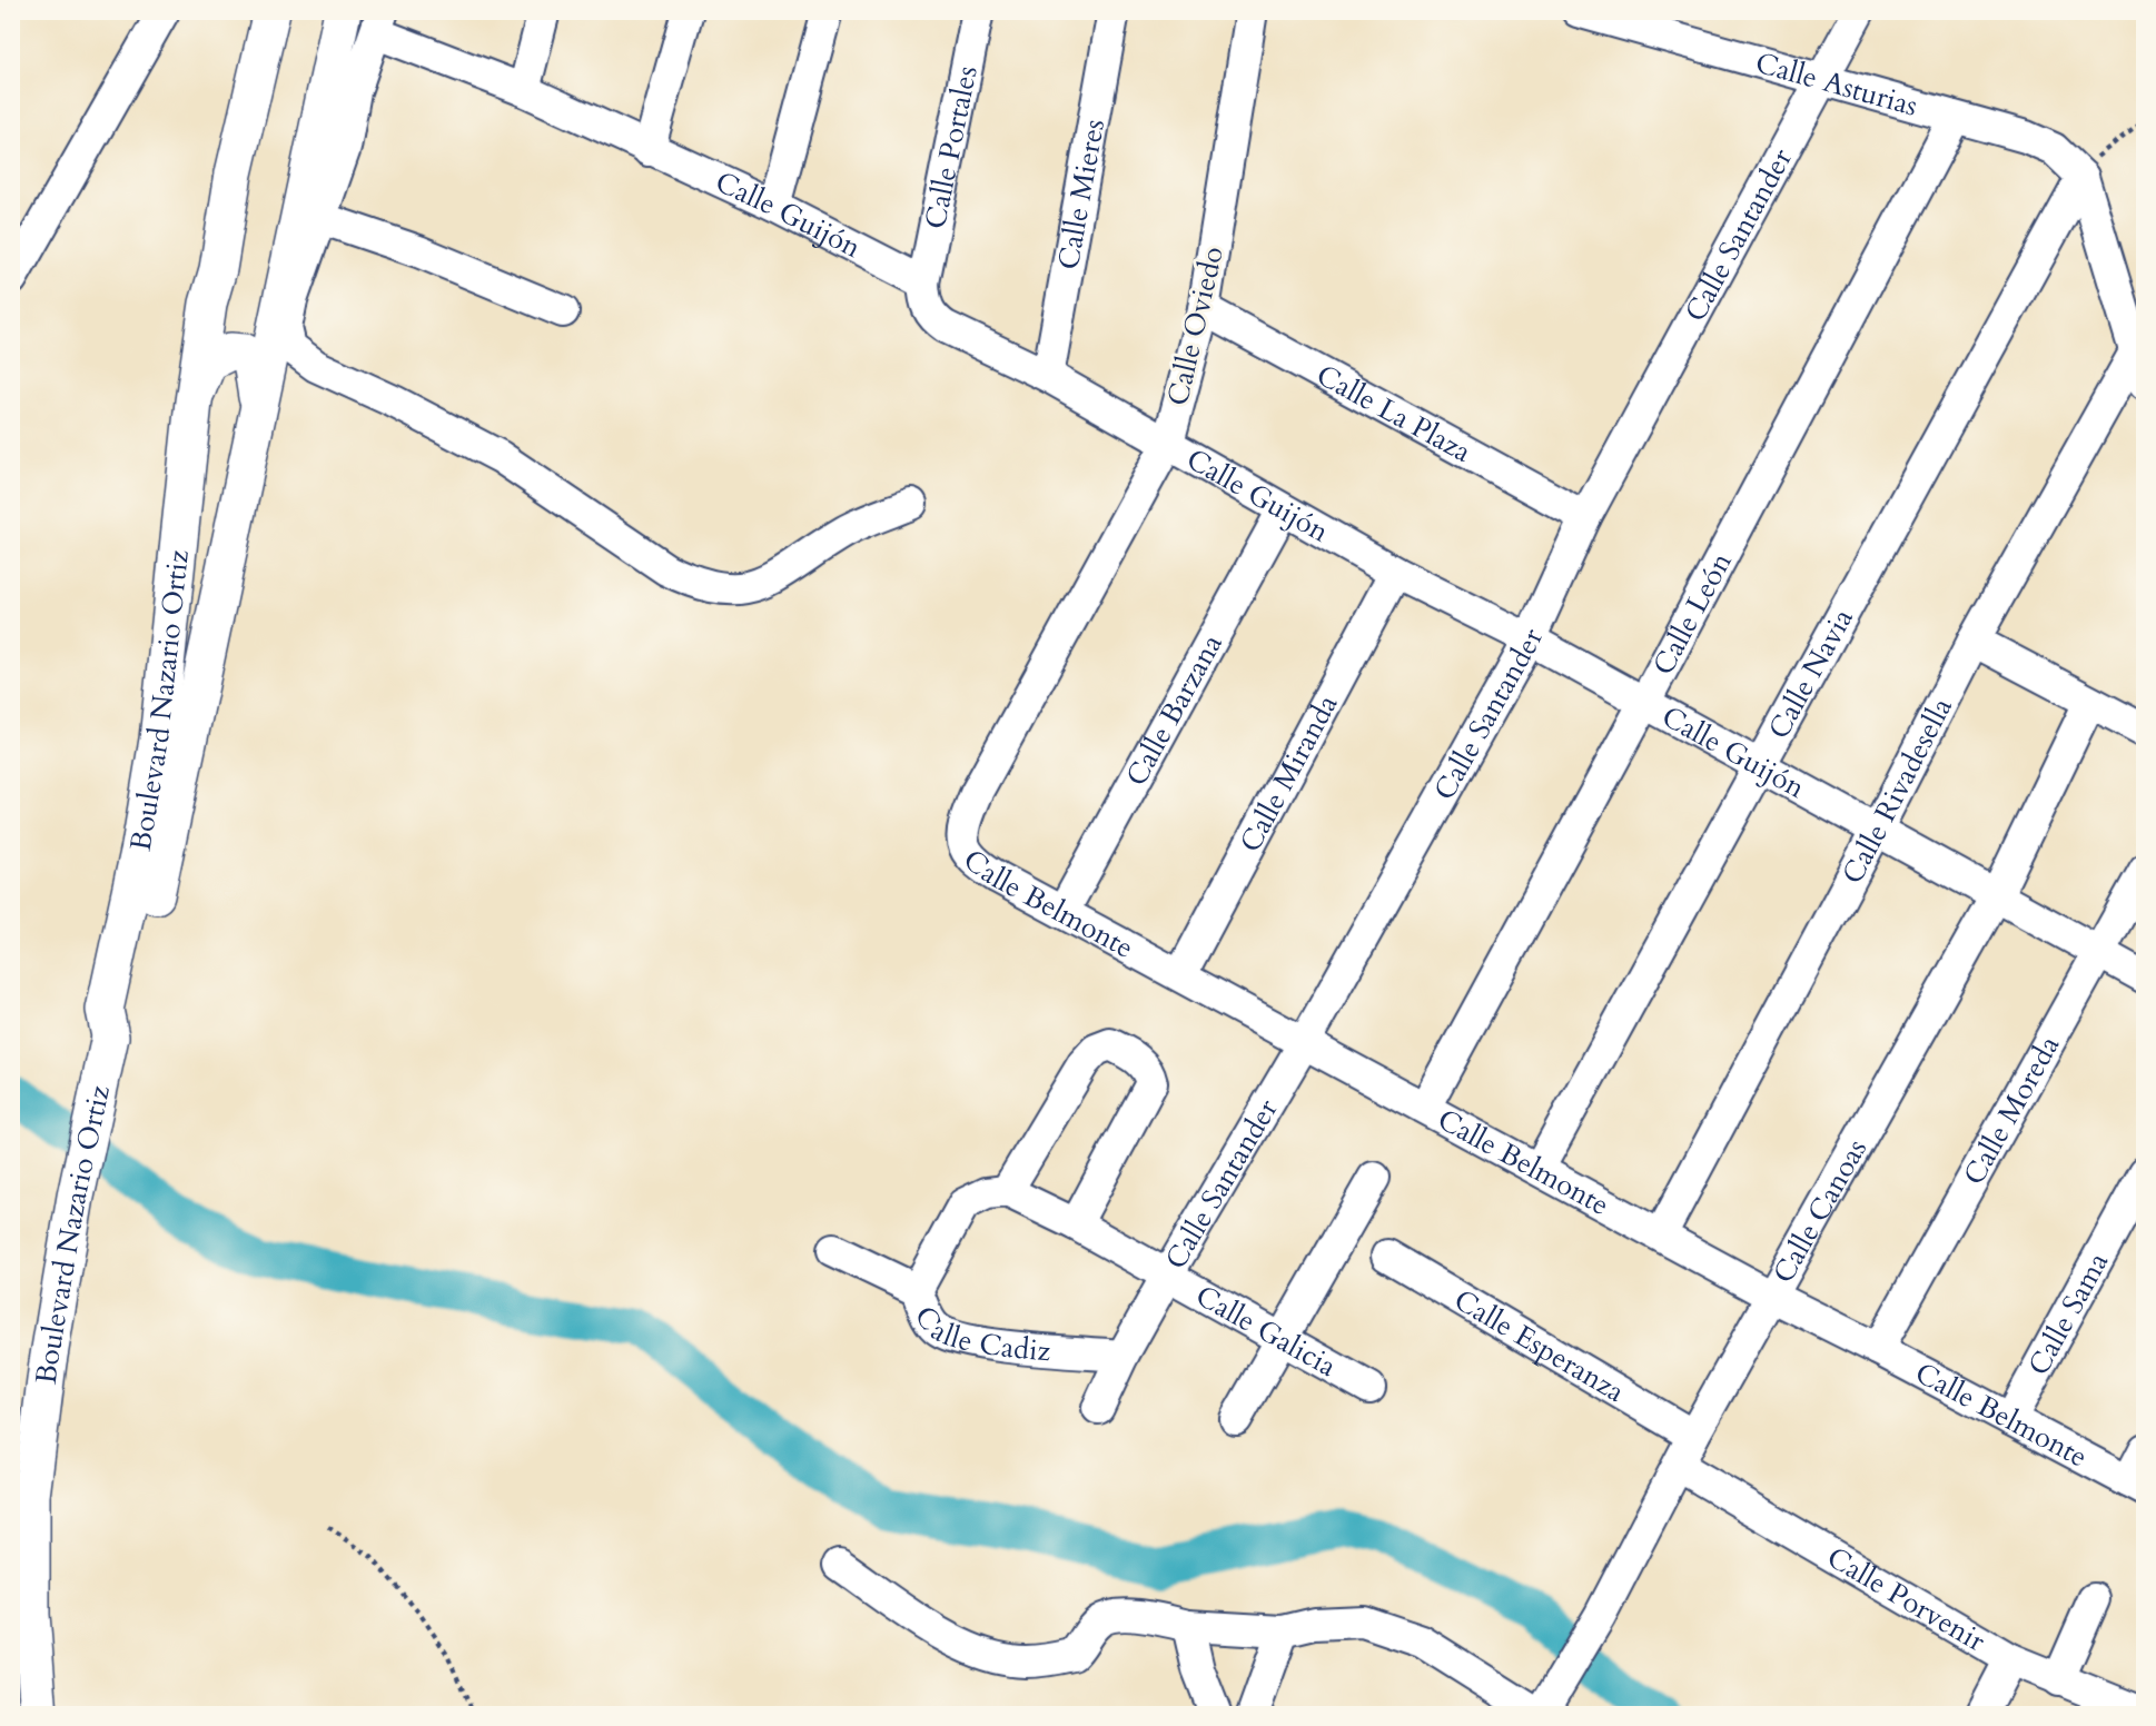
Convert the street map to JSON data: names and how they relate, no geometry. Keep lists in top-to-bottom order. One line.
{"streets":{"main road":["Boulevard Nazario Ortiz"],"street":["Calle Asturias","Calle Portales","Calle Mieres","Calle Guijón","Calle Santander","Calle Oviedo","Calle La Plaza","Calle León","Calle Navia","Calle Barzana","Calle Miranda","Calle Rivadesella","Calle Belmonte","Calle Moreda","Calle Canoas","Calle Sama","Calle Cadiz","Calle Galicia","Calle Esperanza","Calle Porvenir"]},"crossings":[["Calle Asturias","Calle Santander"],["Calle Asturias","Calle León"],["Calle Asturias","Calle Navia"],["Calle Portales","Calle Guijón"],["Calle Mieres","Calle Guijón"],["Calle Guijón","Calle Santander"],["Calle Guijón","Calle Oviedo"],["Calle Guijón","Calle León"],["Calle Guijón","Calle Navia"],["Calle Guijón","Calle Barzana"],["Calle Guijón","Calle Miranda"],["Calle Guijón","Calle Rivadesella"],["Calle Guijón","Calle Moreda"],["Calle Guijón","Calle Canoas"],["Calle Santander","Calle La Plaza"],["Calle Santander","Calle Belmonte"],["Calle Santander","Calle Cadiz"],["Calle Santander","Calle Galicia"],["Calle Oviedo","Calle La Plaza"],["Calle Oviedo","Calle Belmonte"],["Calle León","Calle Belmonte"],["Calle Navia","Calle Belmonte"],["Calle Barzana","Calle Belmonte"],["Calle Miranda","Calle Belmonte"],["Calle Rivadesella","Calle Belmonte"],["Calle Belmonte","Calle Moreda"],["Calle Belmonte","Calle Canoas"],["Calle Belmonte","Calle Sama"],["Calle Canoas","Calle Esperanza"],["Calle Canoas","Calle Porvenir"]]}
